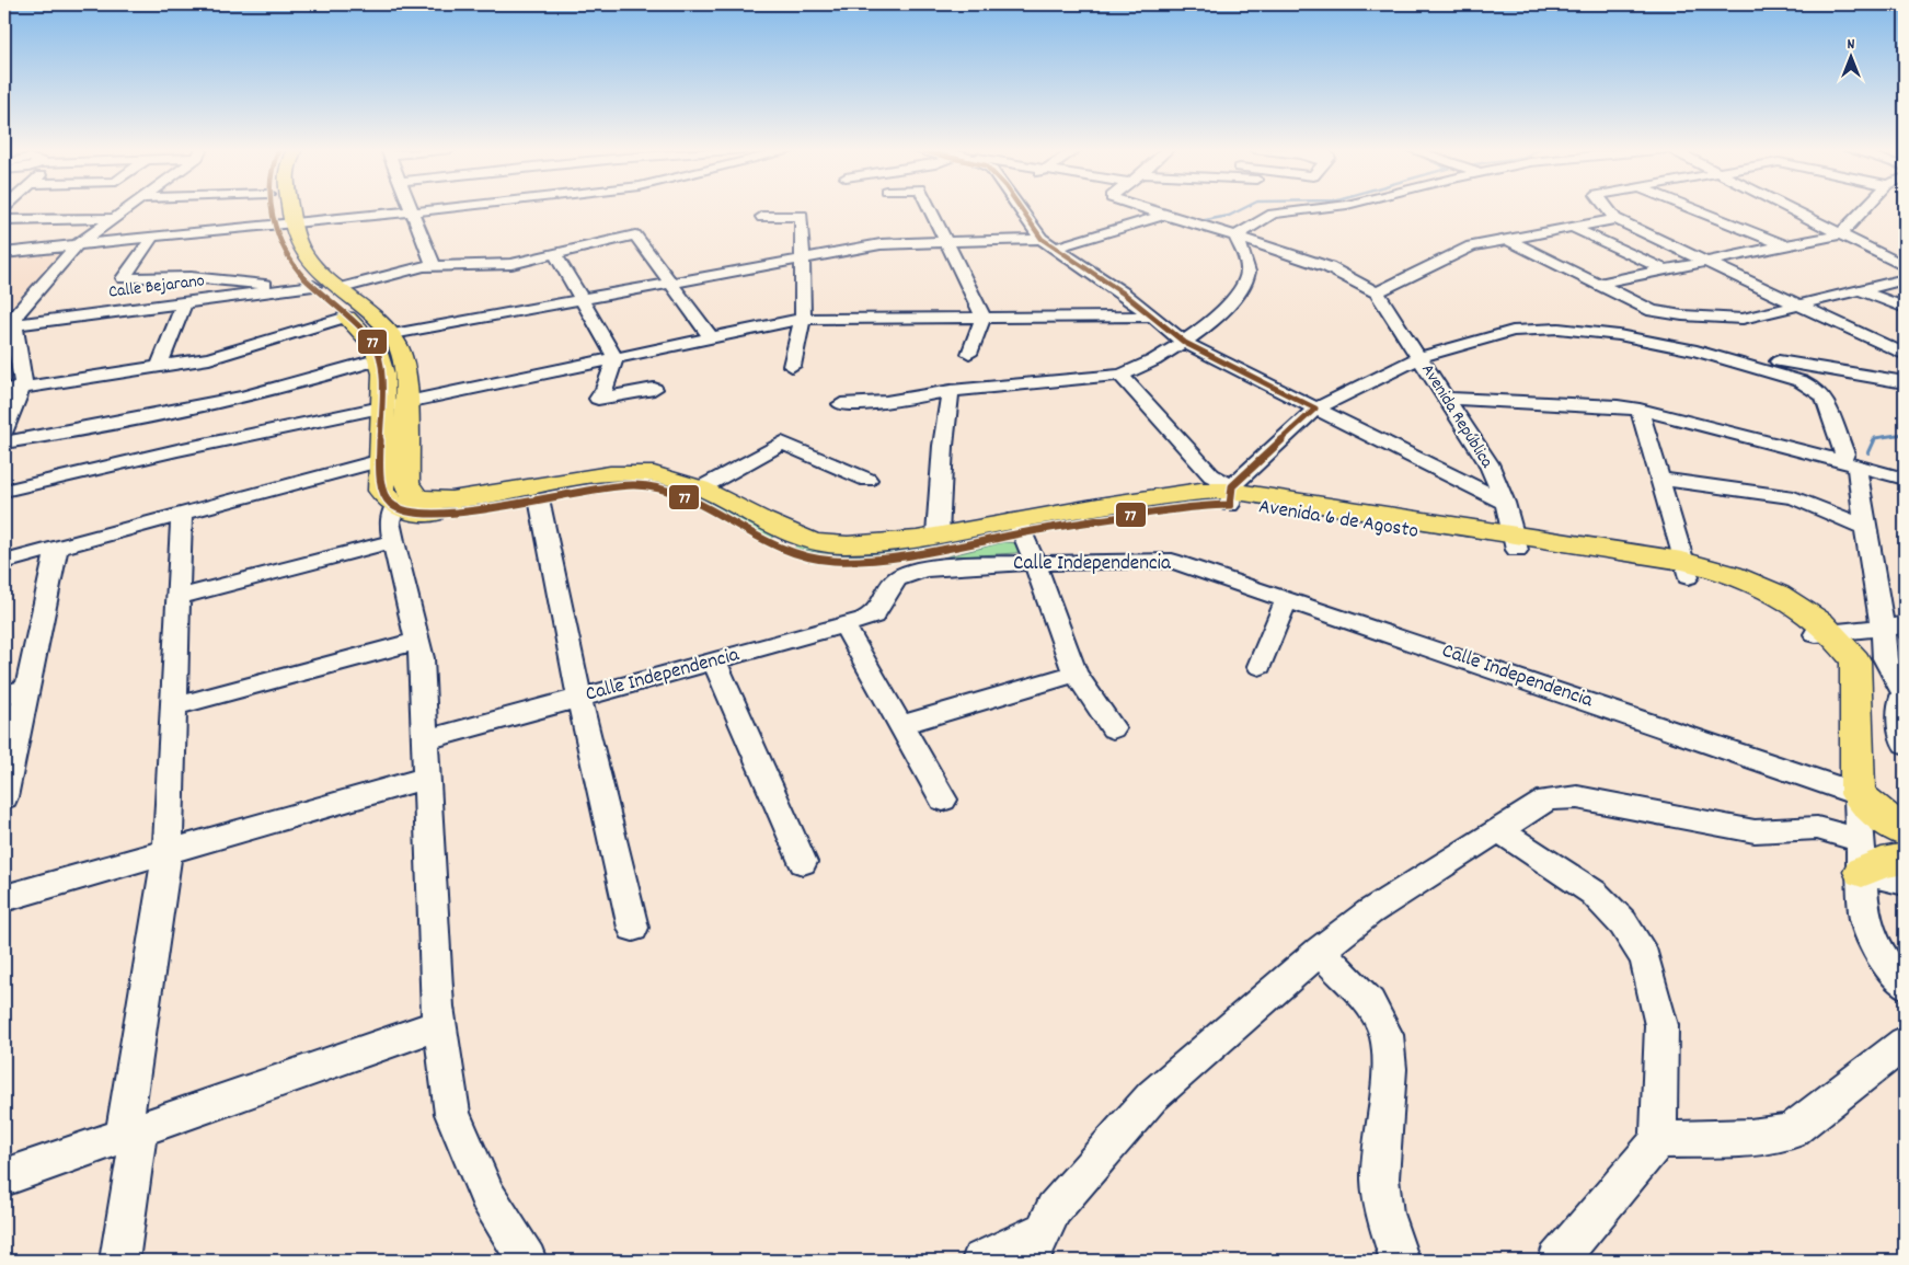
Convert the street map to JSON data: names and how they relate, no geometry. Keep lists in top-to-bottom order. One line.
{"streets":{"highway":["Avenida 6 de Agosto"],"street":["Calle Bejarano","Avenida República","Calle Independencia"]},"crossings":[["Avenida República","Avenida 6 de Agosto"],["Avenida 6 de Agosto","Calle Independencia"]],"lines":["transit line 77"],"north":"top"}
